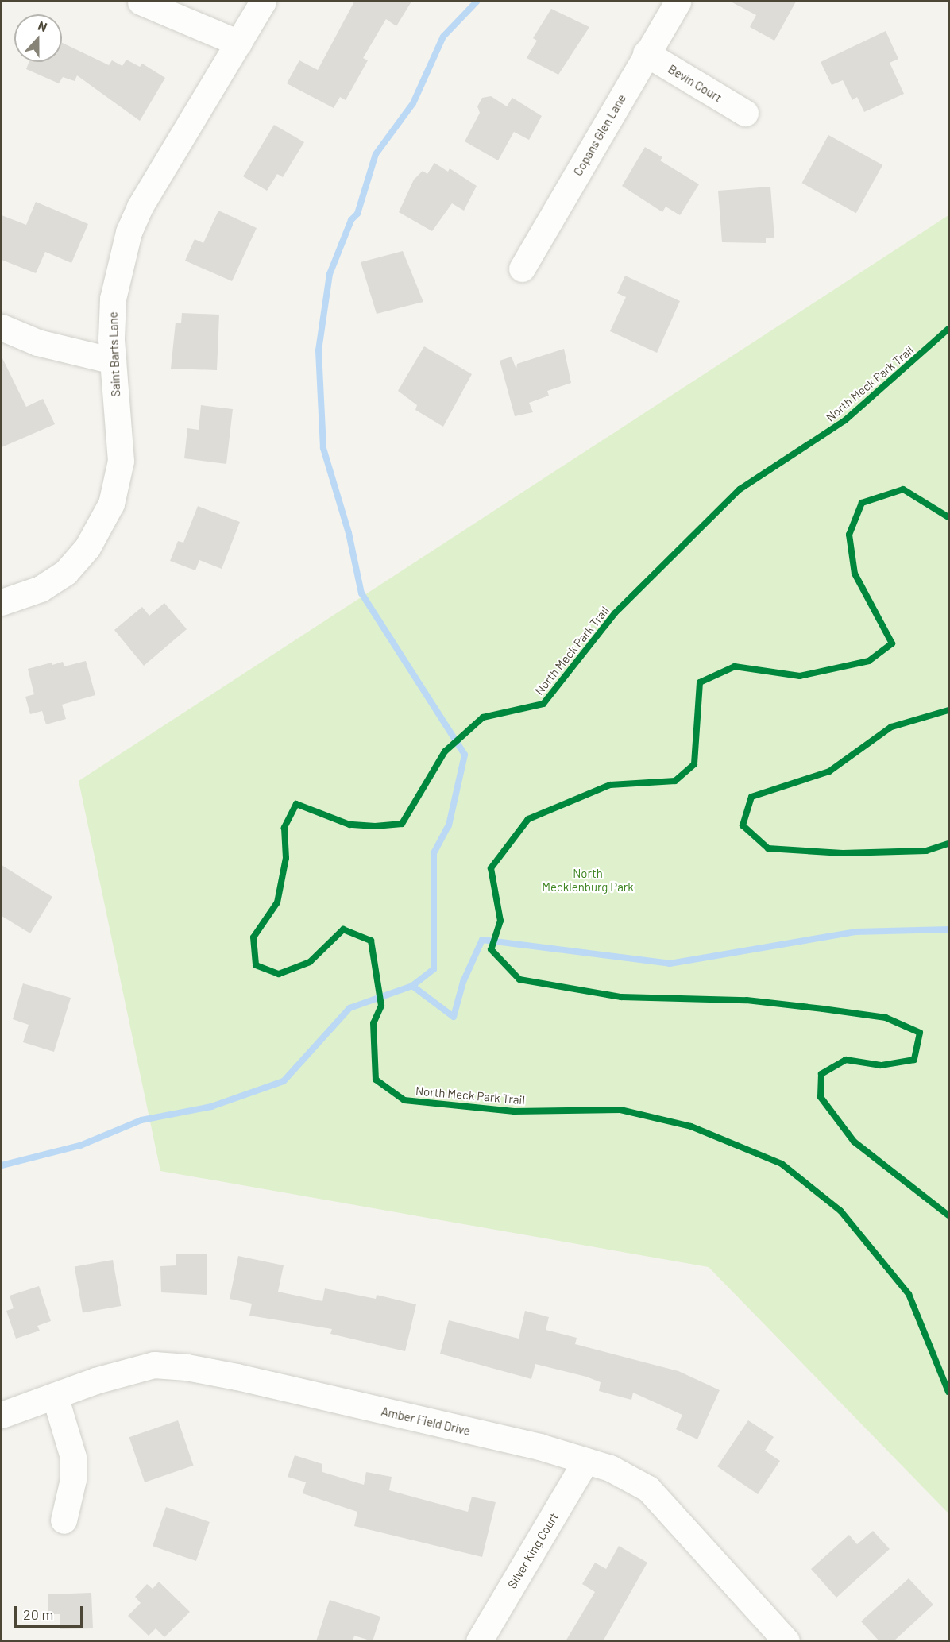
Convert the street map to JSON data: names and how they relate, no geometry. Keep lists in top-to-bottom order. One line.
{"streets":{"street":["Bevin Court","Copans Glen Lane","Saint Barts Lane","Amber Field Drive","Silver King Court"],"cycle path":["North Meck Park Trail"]},"crossings":[["Bevin Court","Copans Glen Lane"],["Amber Field Drive","Silver King Court"]],"parks":["North Mecklenburg Park"],"scale_bar":"20 m","north":"top"}
